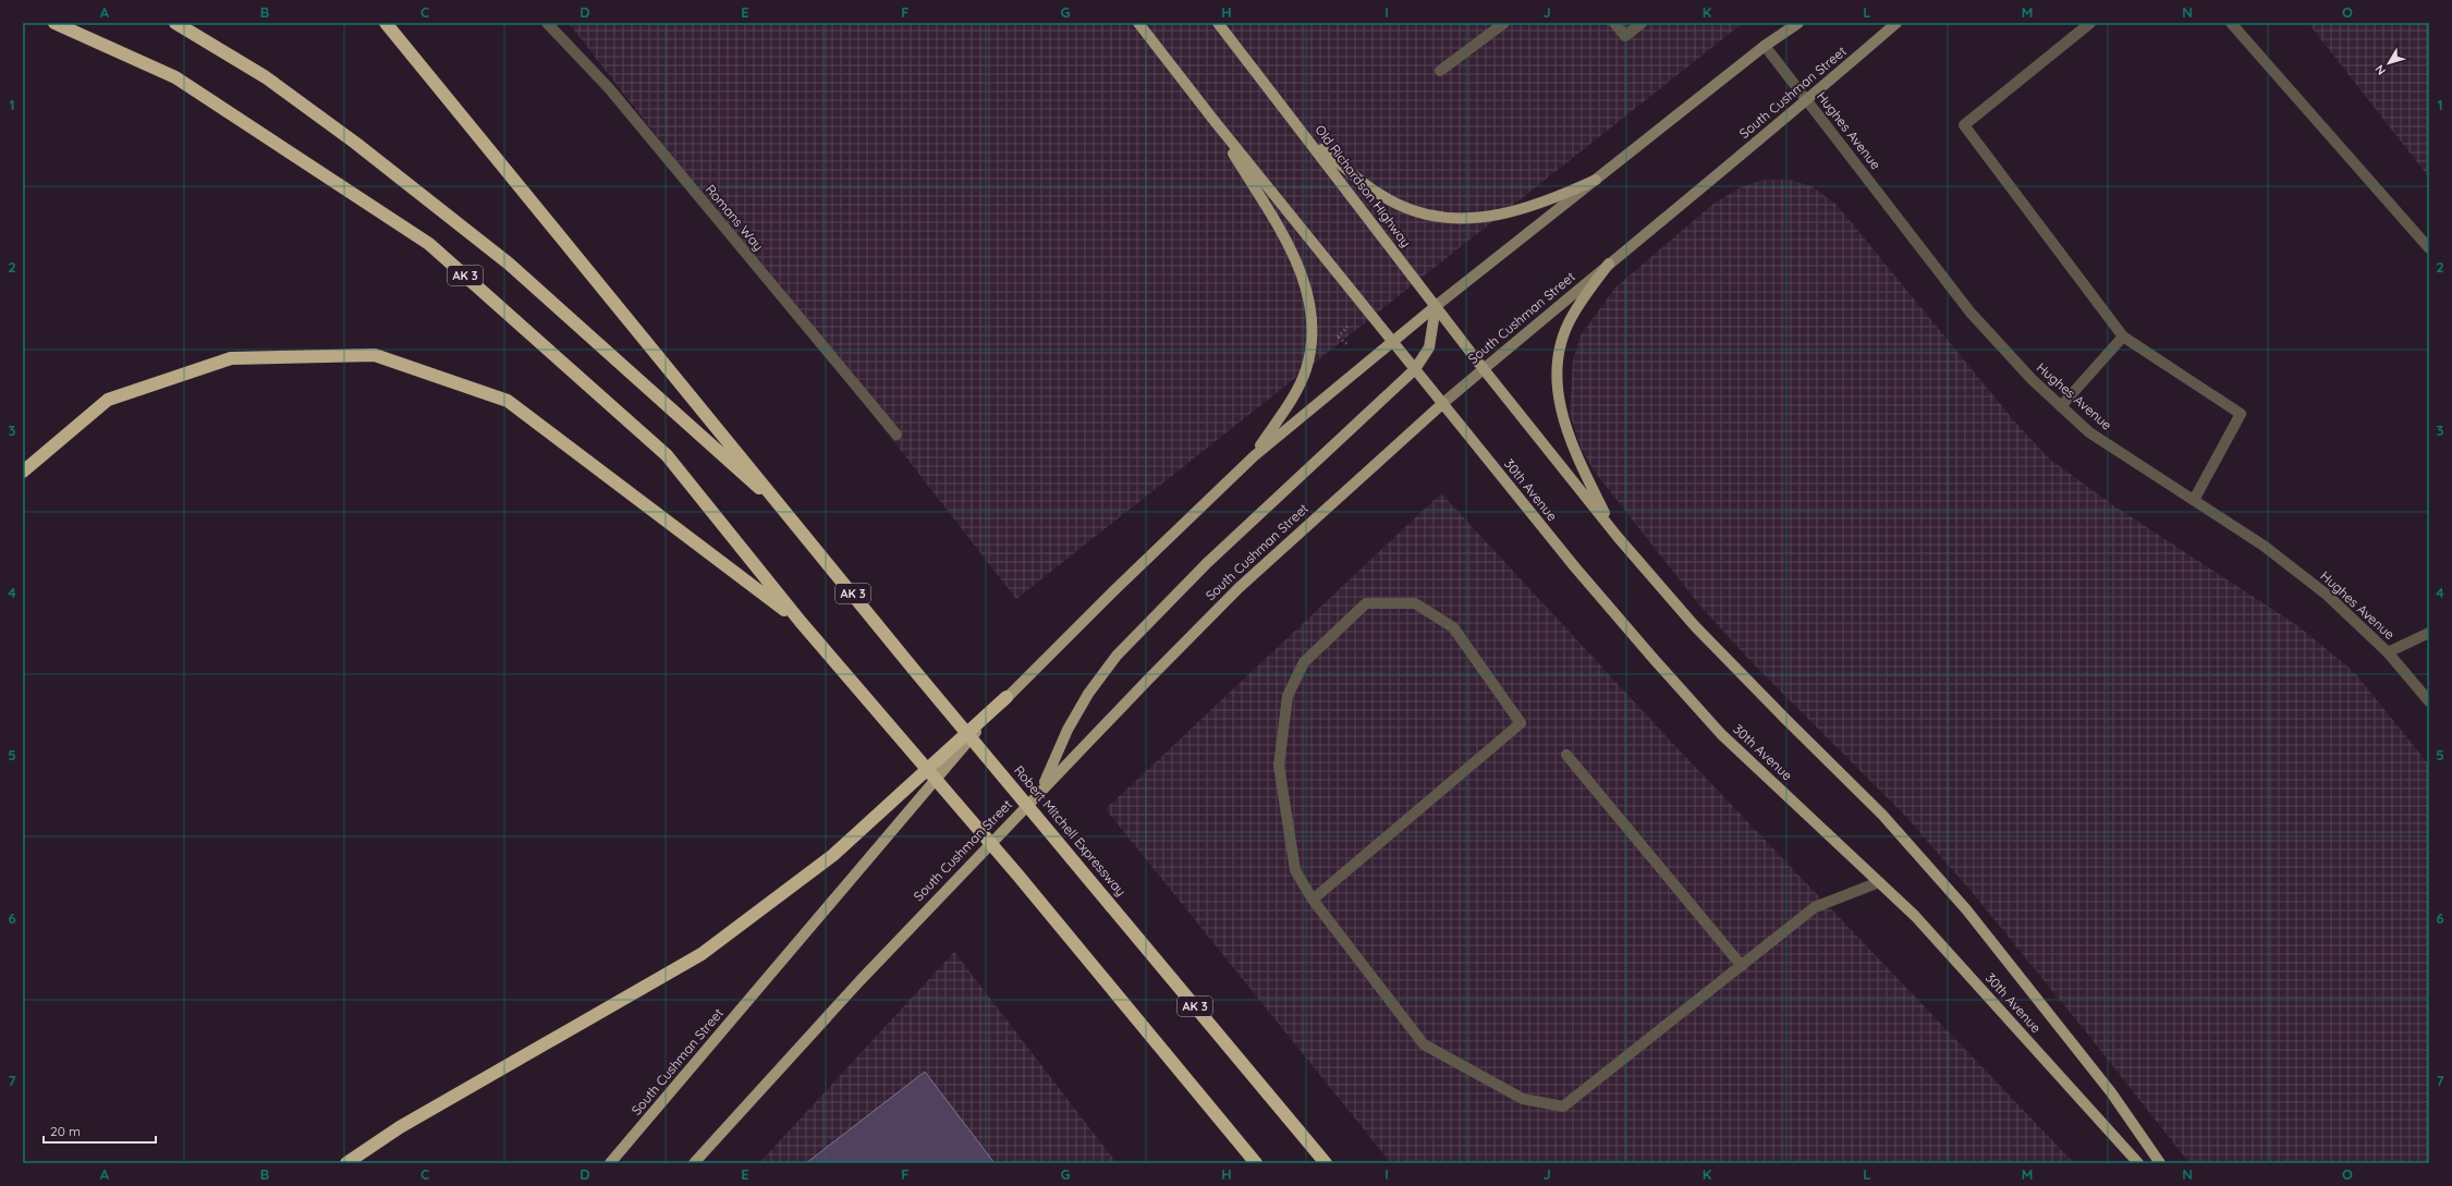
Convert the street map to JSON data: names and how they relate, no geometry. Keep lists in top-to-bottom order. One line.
{"streets":{"highway":["AK 3","Robert Mitchell Expressway"],"main road":["South Cushman Street","Old Richardson Highway","30th Avenue"],"street":["Hughes Avenue","Romans Way"]},"crossings":[["South Cushman Street","Hughes Avenue"],["South Cushman Street","Old Richardson Highway"],["South Cushman Street","30th Avenue"],["Old Richardson Highway","30th Avenue"],["AK 3","Robert Mitchell Expressway"]],"scale_bar":"20 m","north":"bottom left","grid":{"columns":["A","B","C","D","E","F","G","H","I","J","K","L","M","N","O"],"rows":["1","2","3","4","5","6","7"]}}
